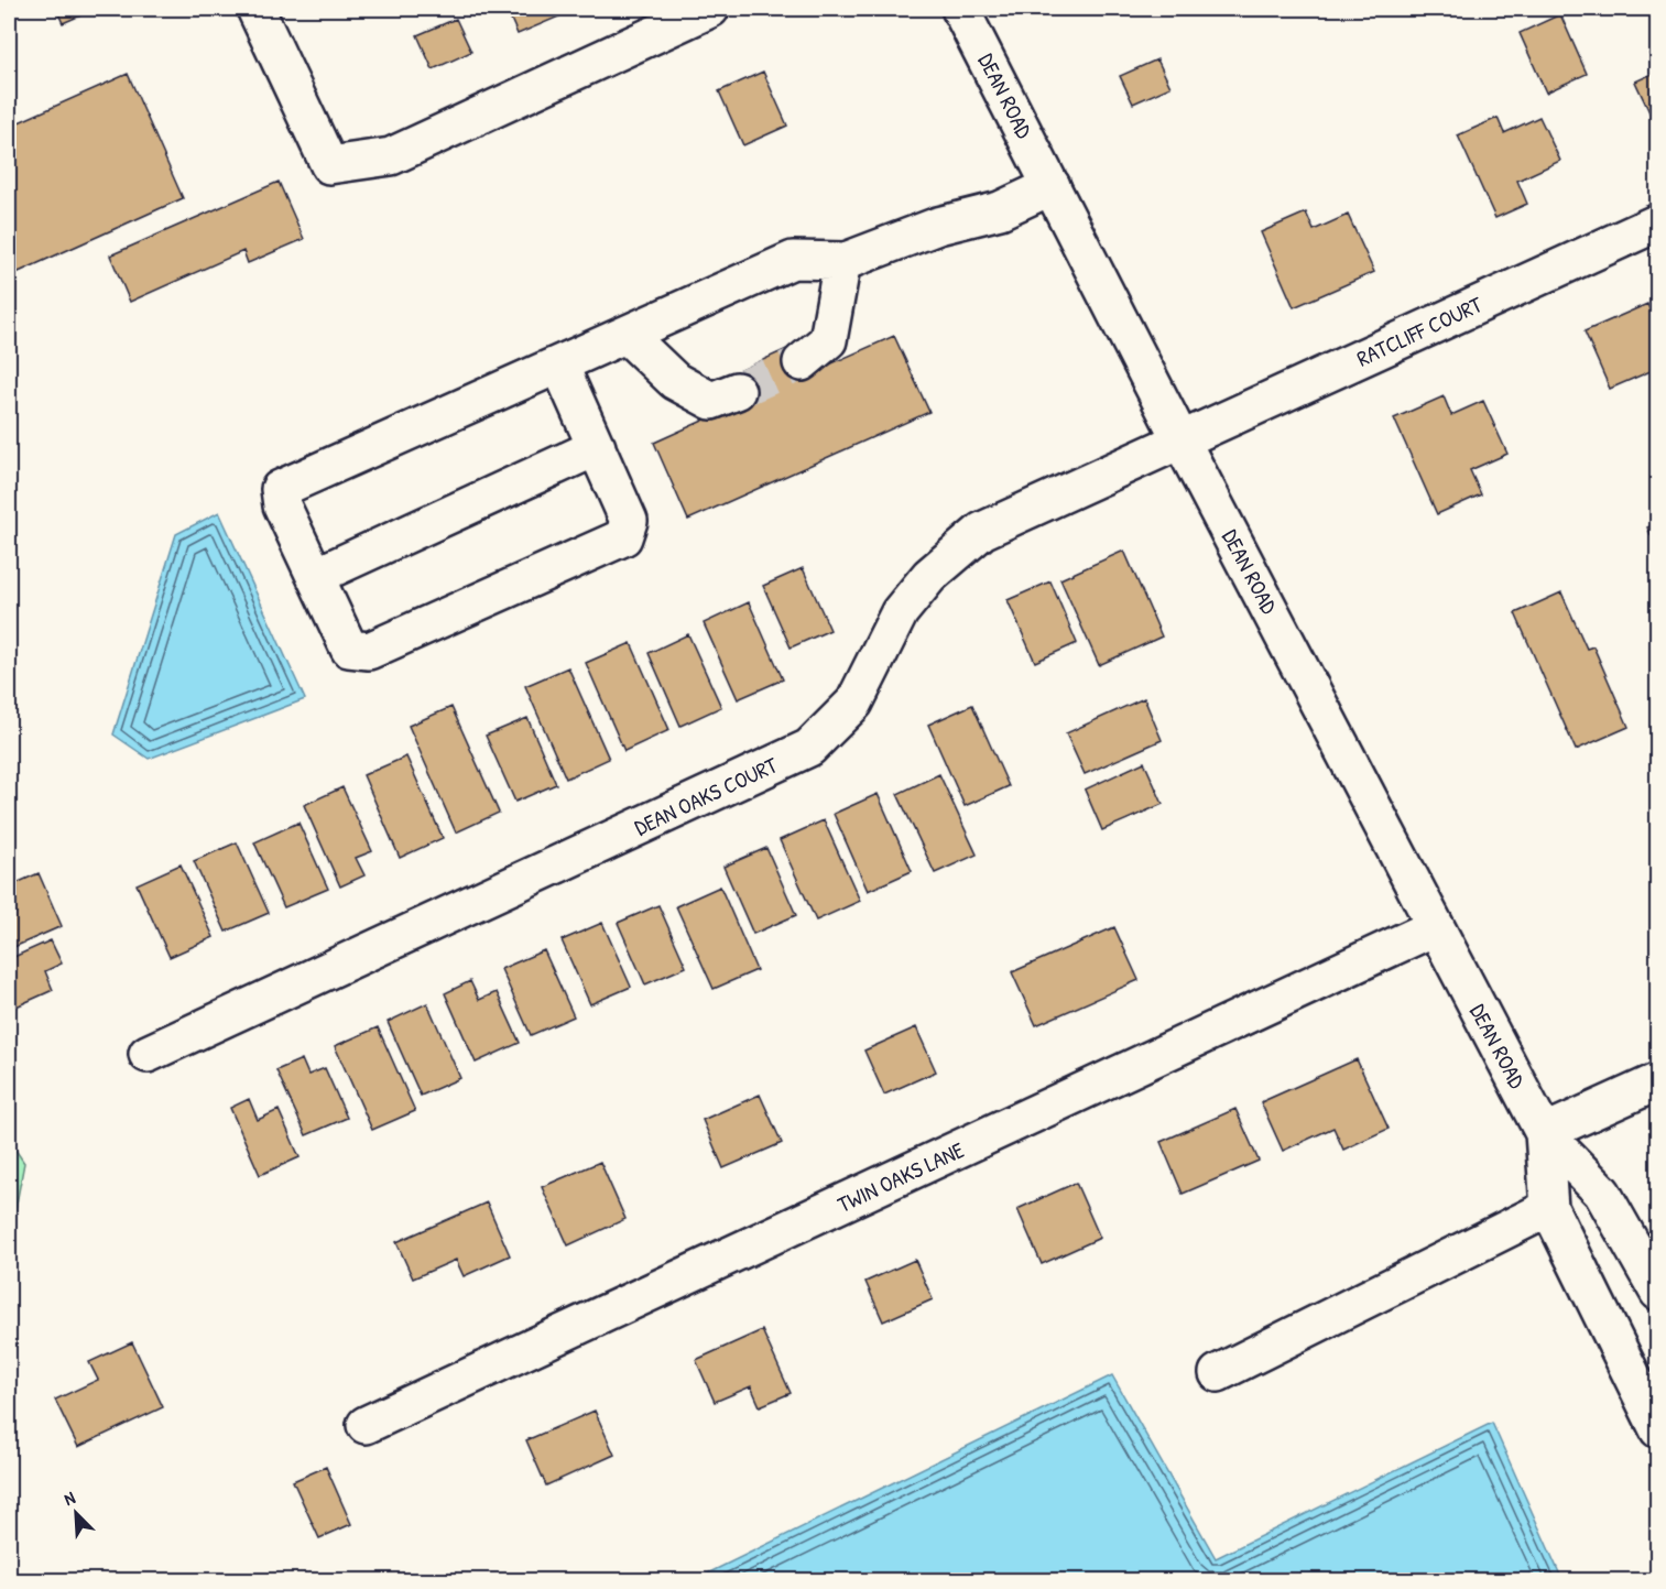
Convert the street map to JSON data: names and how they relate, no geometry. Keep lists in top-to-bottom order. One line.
{"streets":{"street":["DEAN ROAD","RATCLIFF COURT","DEAN OAKS COURT","TWIN OAKS LANE"]},"crossings":[["DEAN ROAD","RATCLIFF COURT"],["DEAN ROAD","DEAN OAKS COURT"],["DEAN ROAD","TWIN OAKS LANE"],["RATCLIFF COURT","DEAN OAKS COURT"]],"north":"top left"}
